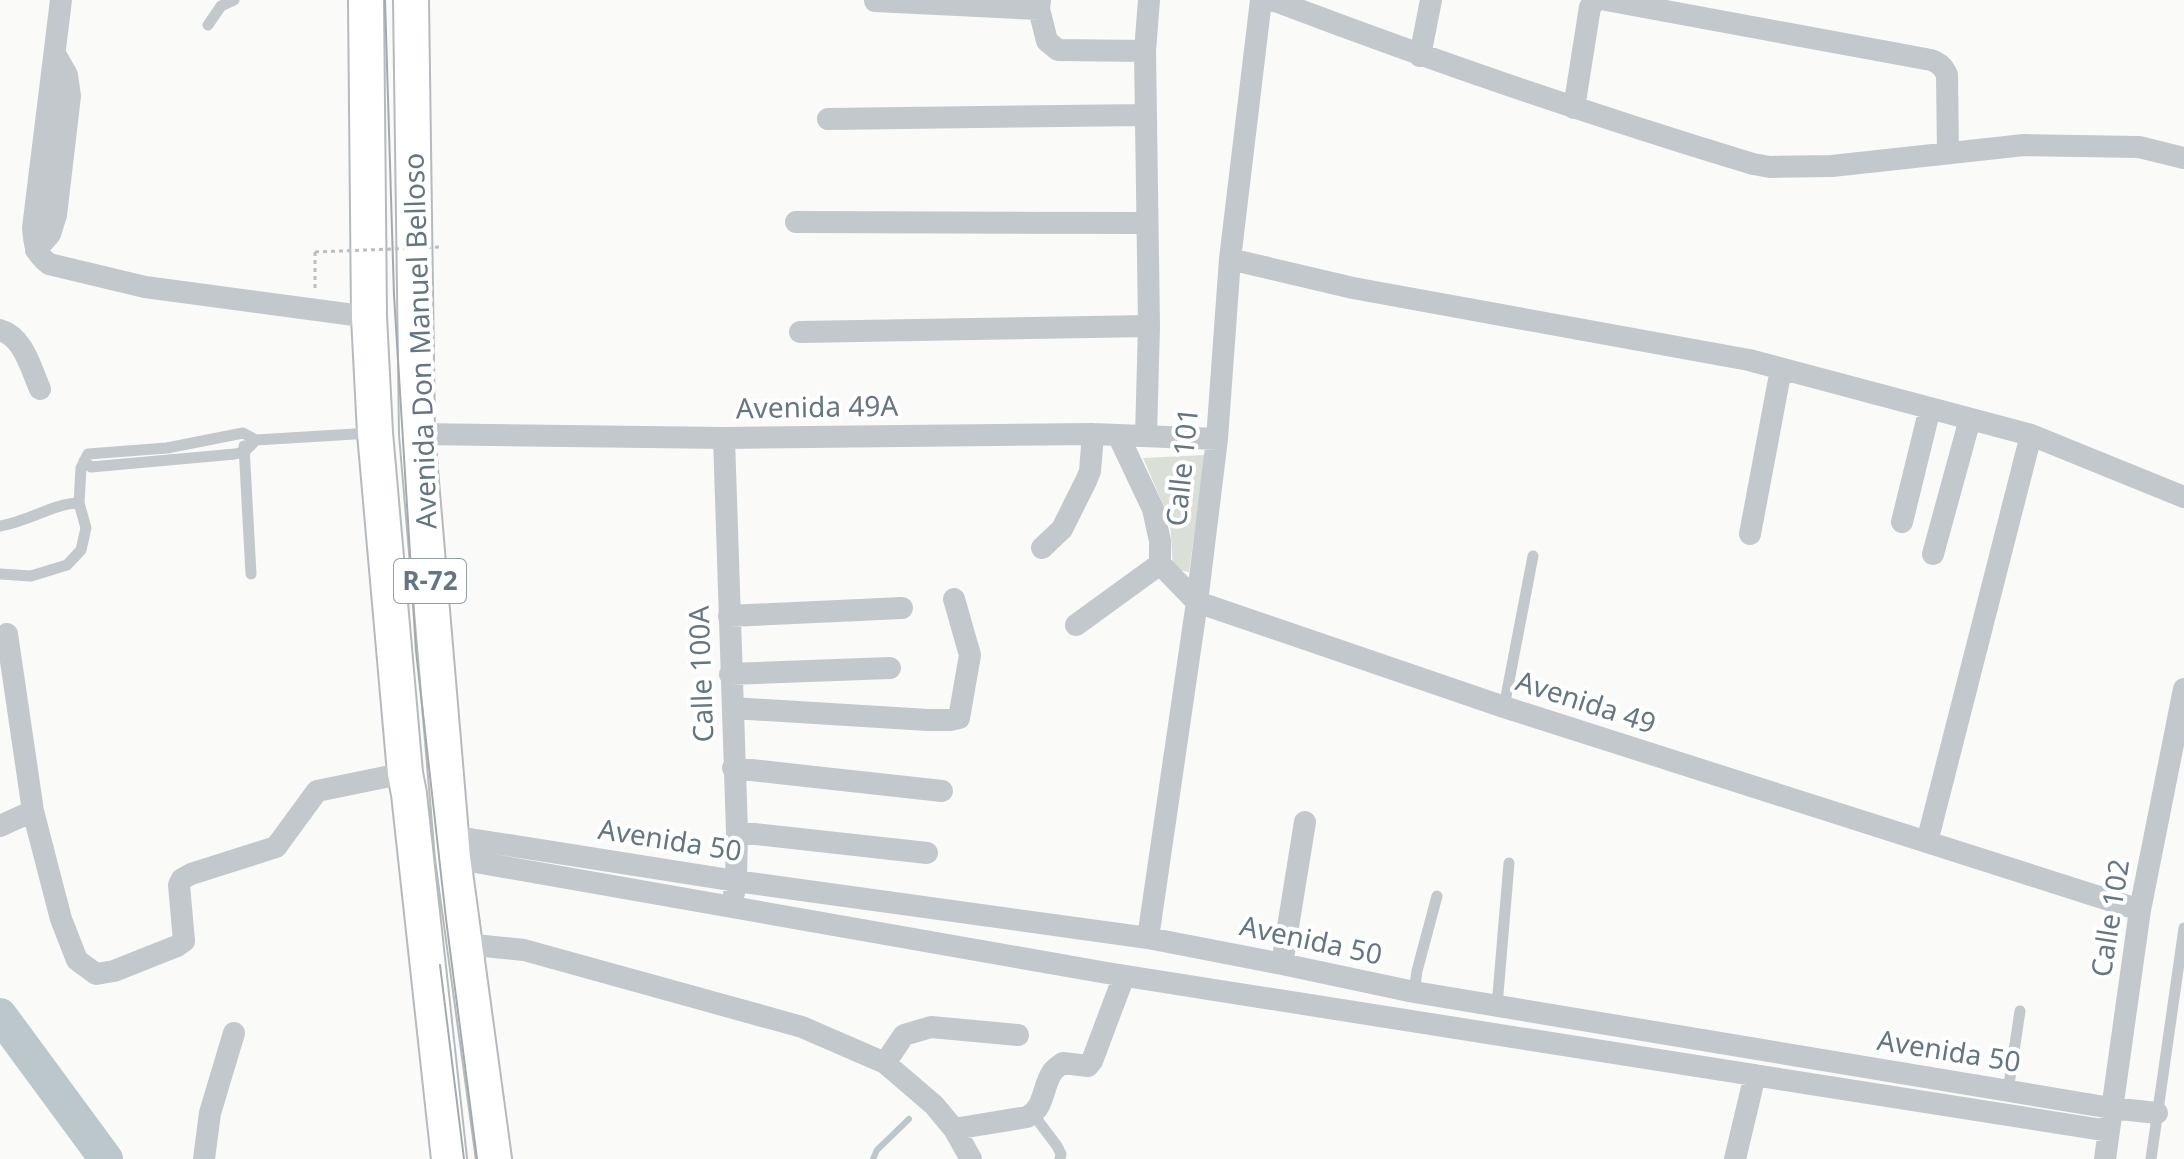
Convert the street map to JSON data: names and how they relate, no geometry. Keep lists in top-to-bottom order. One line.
{"streets":{"main road":["Avenida Don Manuel Belloso","R-72"],"street":["Avenida 49A","Calle 101","Calle 100A","Avenida 49","Avenida 50","Calle 102"]},"crossings":[["Avenida Don Manuel Belloso","Avenida 49A"],["Avenida Don Manuel Belloso","Avenida 50"],["Avenida 49A","Calle 101"],["Avenida 49A","Calle 100A"],["Calle 101","Avenida 49"],["Calle 101","Avenida 50"],["Calle 100A","Avenida 50"],["Avenida 49","Calle 102"],["Avenida 50","Calle 102"]]}
